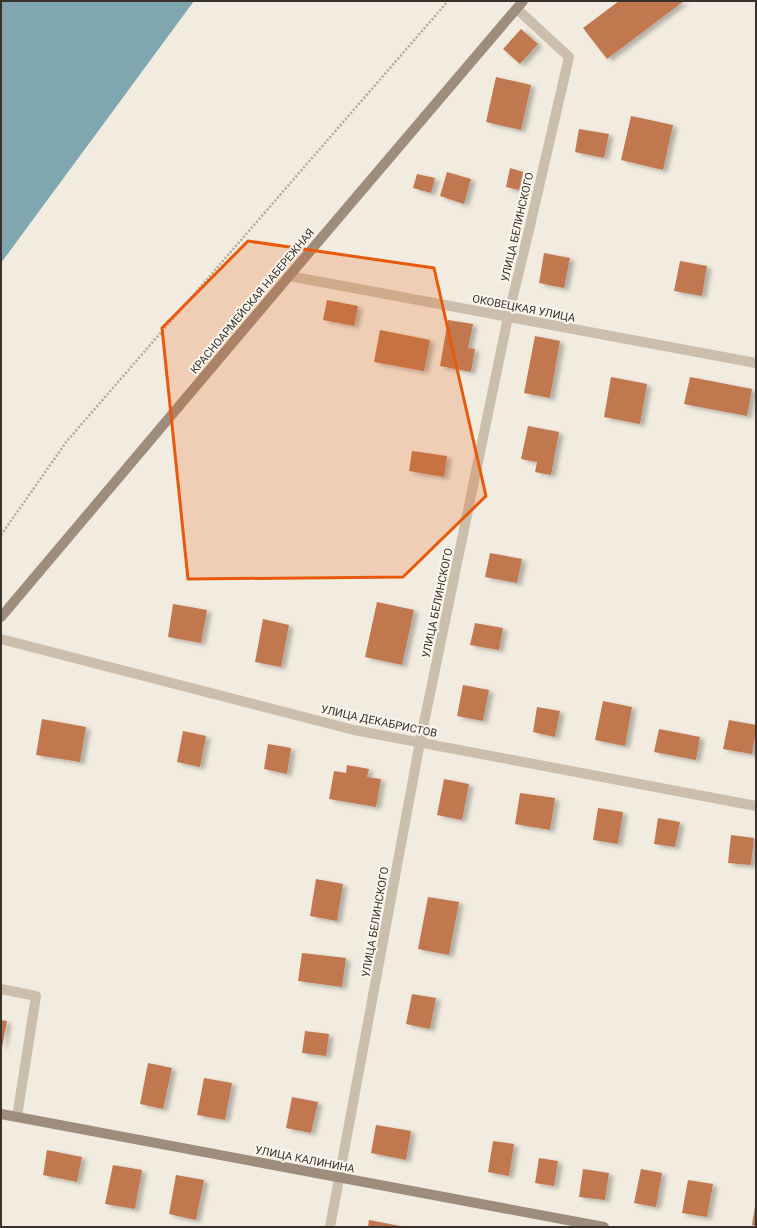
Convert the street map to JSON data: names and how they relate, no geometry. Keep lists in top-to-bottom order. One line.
{"streets":{"street":["УЛИЦА БЕЛИНСКОГО","КРАСНОАРМЕЙСКАЯ НАБЕРЕЖНАЯ","ОКОВЕЦКАЯ УЛИЦА","УЛИЦА ДЕКАБРИСТОВ","УЛИЦА КАЛИНИНА"]},"crossings":[["УЛИЦА БЕЛИНСКОГО","КРАСНОАРМЕЙСКАЯ НАБЕРЕЖНАЯ"],["УЛИЦА БЕЛИНСКОГО","ОКОВЕЦКАЯ УЛИЦА"],["УЛИЦА БЕЛИНСКОГО","УЛИЦА ДЕКАБРИСТОВ"],["УЛИЦА БЕЛИНСКОГО","УЛИЦА КАЛИНИНА"],["КРАСНОАРМЕЙСКАЯ НАБЕРЕЖНАЯ","ОКОВЕЦКАЯ УЛИЦА"]]}
